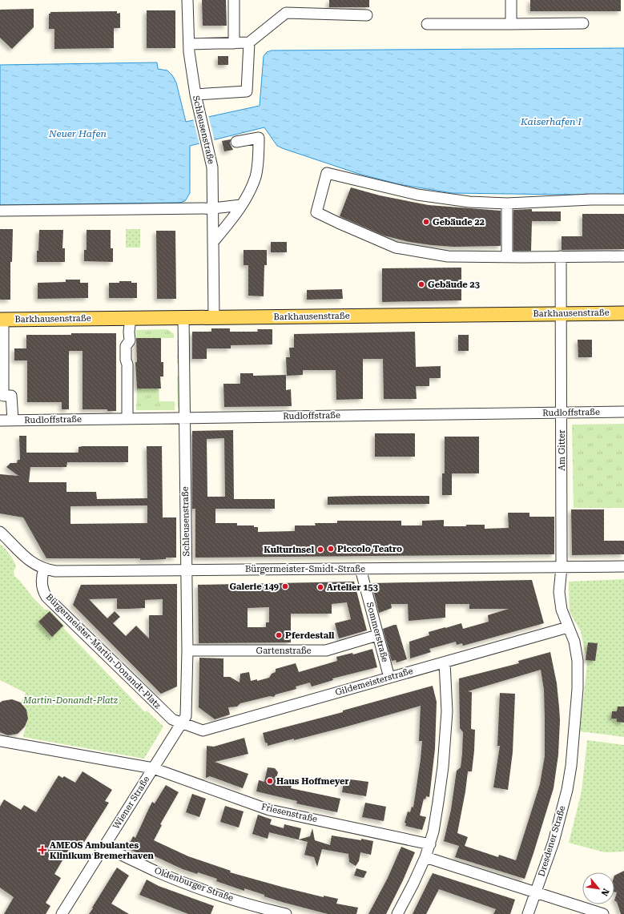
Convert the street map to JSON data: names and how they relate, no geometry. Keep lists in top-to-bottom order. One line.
{"streets":{"main road":["Barkhausenstraße"],"street":["Schleusenstraße","Rudloffstraße","Am Gitter","Bürgermeister-Smidt-Straße","Sommerstraße","Gartenstraße","Bürgermeister-Martin-Donandt-Platz","Gildemeisterstraße","Wiener Straße","Friesenstraße","Dresdener Straße","Oldenburger Straße"]},"crossings":[["Schleusenstraße","Barkhausenstraße"],["Schleusenstraße","Rudloffstraße"],["Schleusenstraße","Bürgermeister-Smidt-Straße"],["Schleusenstraße","Gartenstraße"],["Schleusenstraße","Bürgermeister-Martin-Donandt-Platz"],["Schleusenstraße","Gildemeisterstraße"],["Schleusenstraße","Wiener Straße"],["Barkhausenstraße","Am Gitter"],["Rudloffstraße","Am Gitter"],["Am Gitter","Bürgermeister-Smidt-Straße"],["Am Gitter","Gildemeisterstraße"],["Am Gitter","Dresdener Straße"],["Bürgermeister-Smidt-Straße","Sommerstraße"],["Bürgermeister-Smidt-Straße","Bürgermeister-Martin-Donandt-Platz"],["Sommerstraße","Gartenstraße"],["Sommerstraße","Gildemeisterstraße"],["Bürgermeister-Martin-Donandt-Platz","Gildemeisterstraße"],["Bürgermeister-Martin-Donandt-Platz","Wiener Straße"],["Gildemeisterstraße","Wiener Straße"],["Gildemeisterstraße","Dresdener Straße"],["Wiener Straße","Friesenstraße"],["Wiener Straße","Oldenburger Straße"]],"water":["Kaiserhafen I","Neuer Hafen"],"parks":["Martin-Donandt-Platz"],"places":{"other":["Gebäude 22","Gebäude 23","Piccolo Teatro","Kulturinsel","Galerie 149","Artelier 153","Pferdestall","Haus Hoffmeyer"],"health":["AMEOS Ambulantes Klinikum Bremerhaven"]},"north":"bottom right"}
